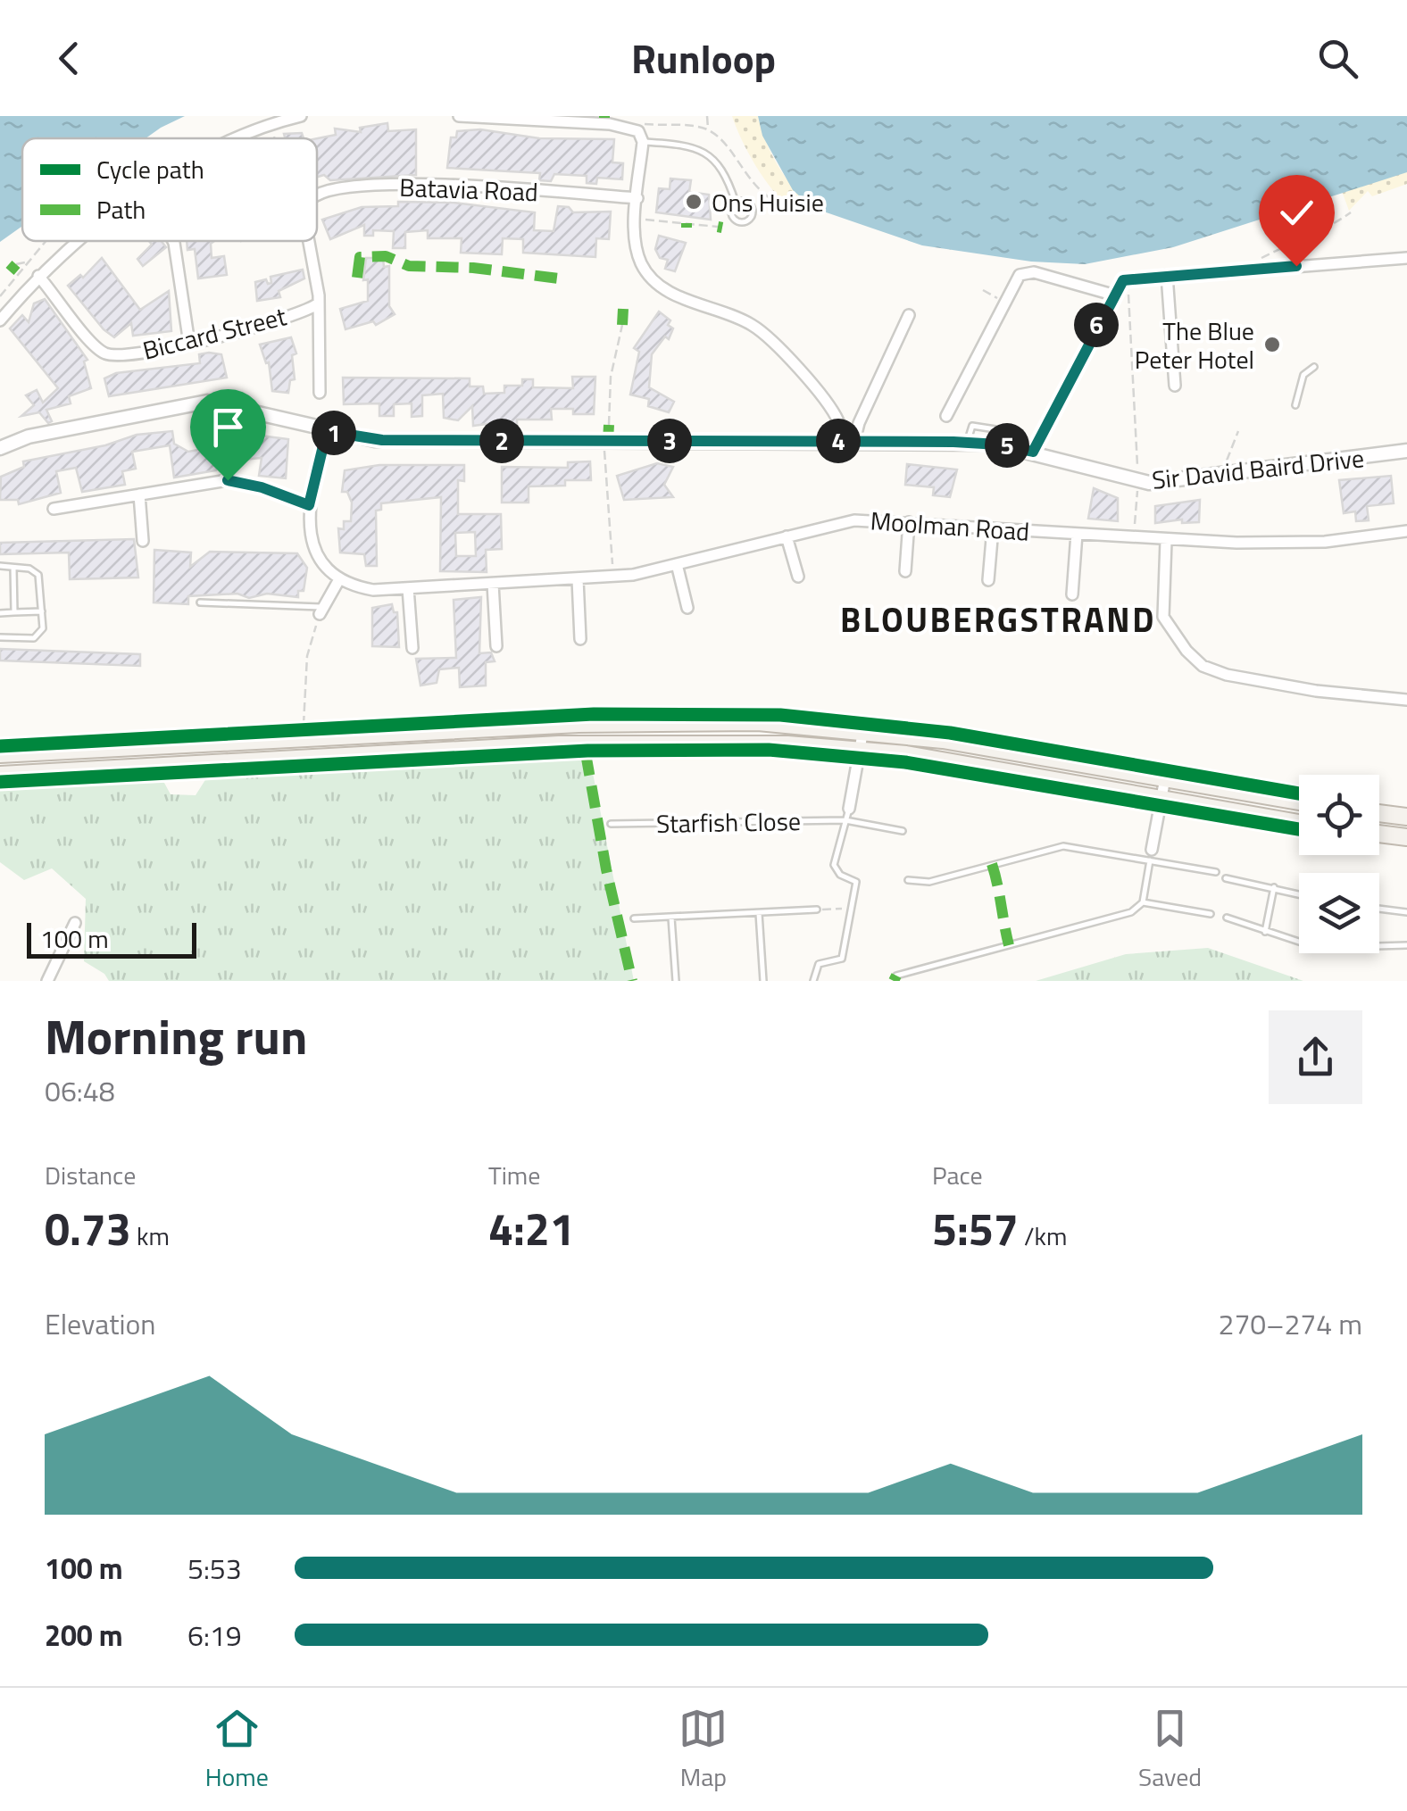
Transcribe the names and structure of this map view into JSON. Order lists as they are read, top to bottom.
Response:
{
  "streets": {
    "street": [
      "Batavia Road",
      "Biccard Street",
      "Sir David Baird Drive",
      "Moolman Road"
    ],
    "lane": ["Starfish Close"]
  },
  "districts": ["BLOUBERGSTRAND"],
  "places": ["Ons Huisie", "The Blue Peter Hotel"],
  "legend": ["Cycle path", "Path"],
  "scale_bar": "100 m",
  "page": {
    "header": "Runloop",
    "pins": [
      "6",
      "1",
      "2",
      "3",
      "4",
      "5"
    ],
    "scale": "100 m",
    "heading": ["Morning run", "06:48"],
    "stats": [
      ["Distance", "0.73 km"],
      ["Time", "4:21"],
      ["Pace", "5:57 /km"]
    ],
    "chart": ["Elevation", "270–274 m"],
    "list": [
      {
        "name": "100 m",
        "note": "5:53"
      },
      {
        "name": "200 m",
        "note": "6:19"
      }
    ],
    "tabs": ["Home", "Map", "Saved"]
  }
}
